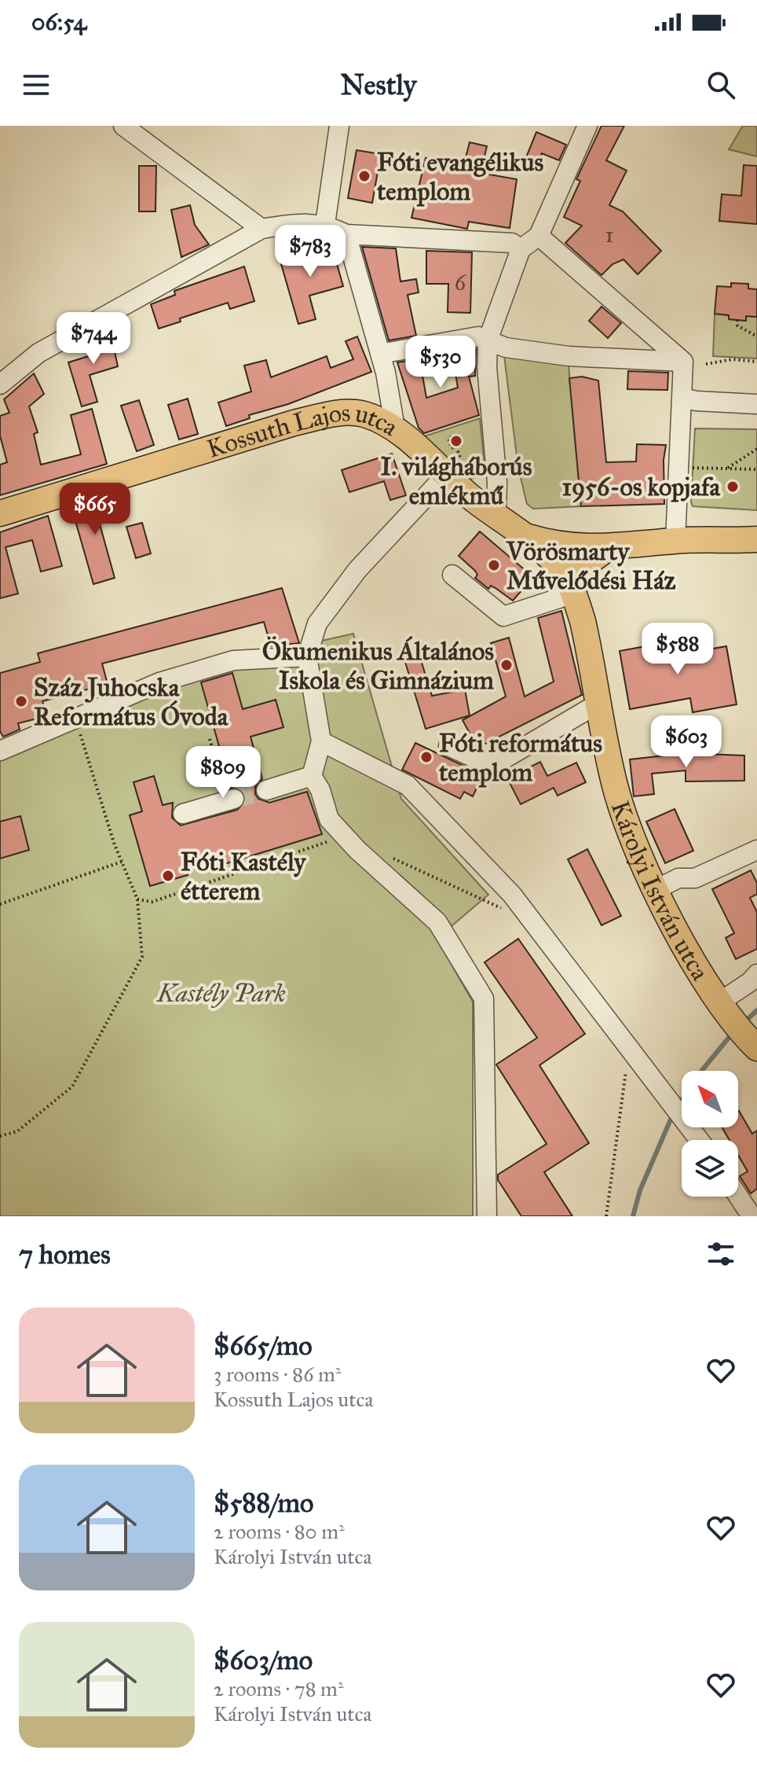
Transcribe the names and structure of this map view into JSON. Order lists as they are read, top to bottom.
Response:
{
  "streets": {
    "main road": ["Kossuth Lajos utca", "Károlyi István utca"]
  },
  "crossings": [
    ["Kossuth Lajos utca", "Károlyi István utca"]
  ],
  "parks": ["Kastély Park"],
  "places": [
    "Fóti evangélikus templom",
    "I. világháborús emlékmű",
    "1956-os kopjafa",
    "Vörösmarty Művelődési Ház",
    "Ökumenikus Általános Iskola és Gimnázium",
    "Száz Juhocska Református Óvoda",
    "Fóti református templom",
    "Fóti Kastély étterem"
  ],
  "house_numbers": ["1", "6"],
  "north": "top left",
  "page": {
    "status": "06:54",
    "header": "Nestly",
    "price": [
      "$783",
      "$744",
      "$530",
      "$665",
      "$588",
      "$603",
      "$809"
    ],
    "heading": "7 homes",
    "list": [
      {
        "name": "$665/mo",
        "note": "3 rooms · 86 m² · Kossuth Lajos utca"
      },
      {
        "name": "$588/mo",
        "note": "2 rooms · 80 m² · Károlyi István utca"
      },
      {
        "name": "$603/mo",
        "note": "2 rooms · 78 m² · Károlyi István utca"
      }
    ]
  }
}
